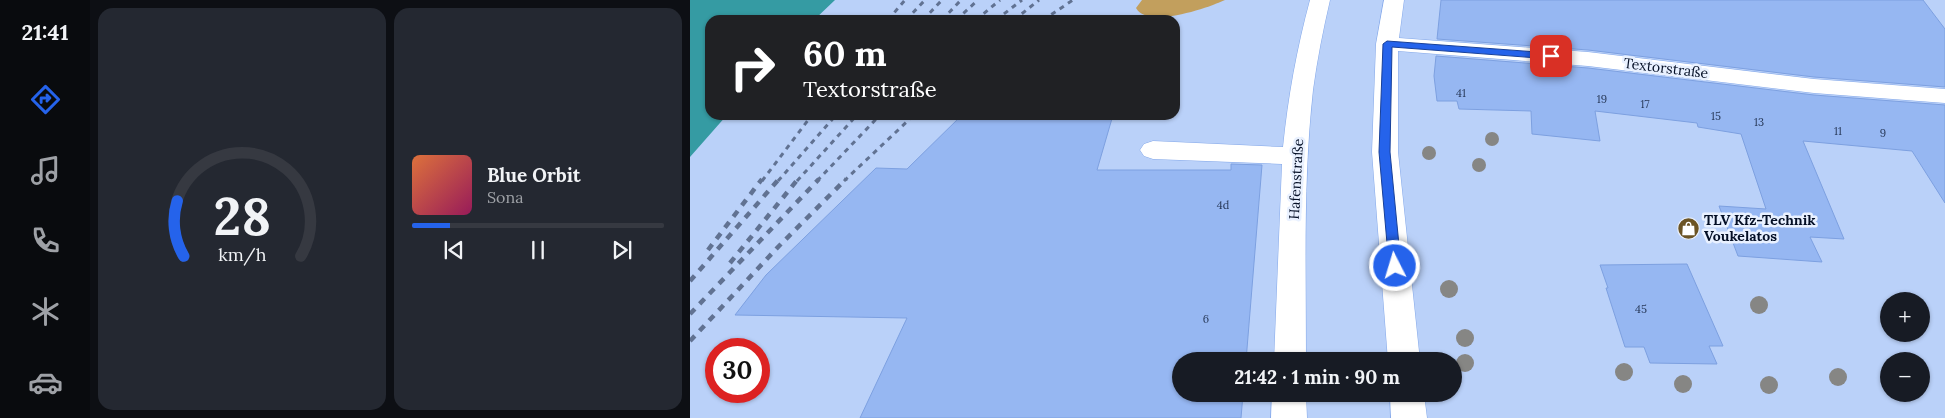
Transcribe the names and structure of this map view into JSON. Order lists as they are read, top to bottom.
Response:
{
  "streets": {
    "street": ["Textorstraße", "Hafenstraße"]
  },
  "places": {
    "shop": ["TLV Kfz-Technik Voukelatos"]
  },
  "house_numbers": [
    "41",
    "19",
    "17",
    "15",
    "13",
    "11",
    "9",
    "4d",
    "45",
    "6"
  ],
  "page": {
    "tabs": "21:41",
    "turn": ["60 m", "Textorstraße"],
    "song": ["Blue Orbit", "Sona"],
    "map_buttons": ["+", "−"],
    "limit": "30",
    "trip": "21:42 · 1 min · 90 m",
    "gauge": ["28", "km/h"]
  }
}
